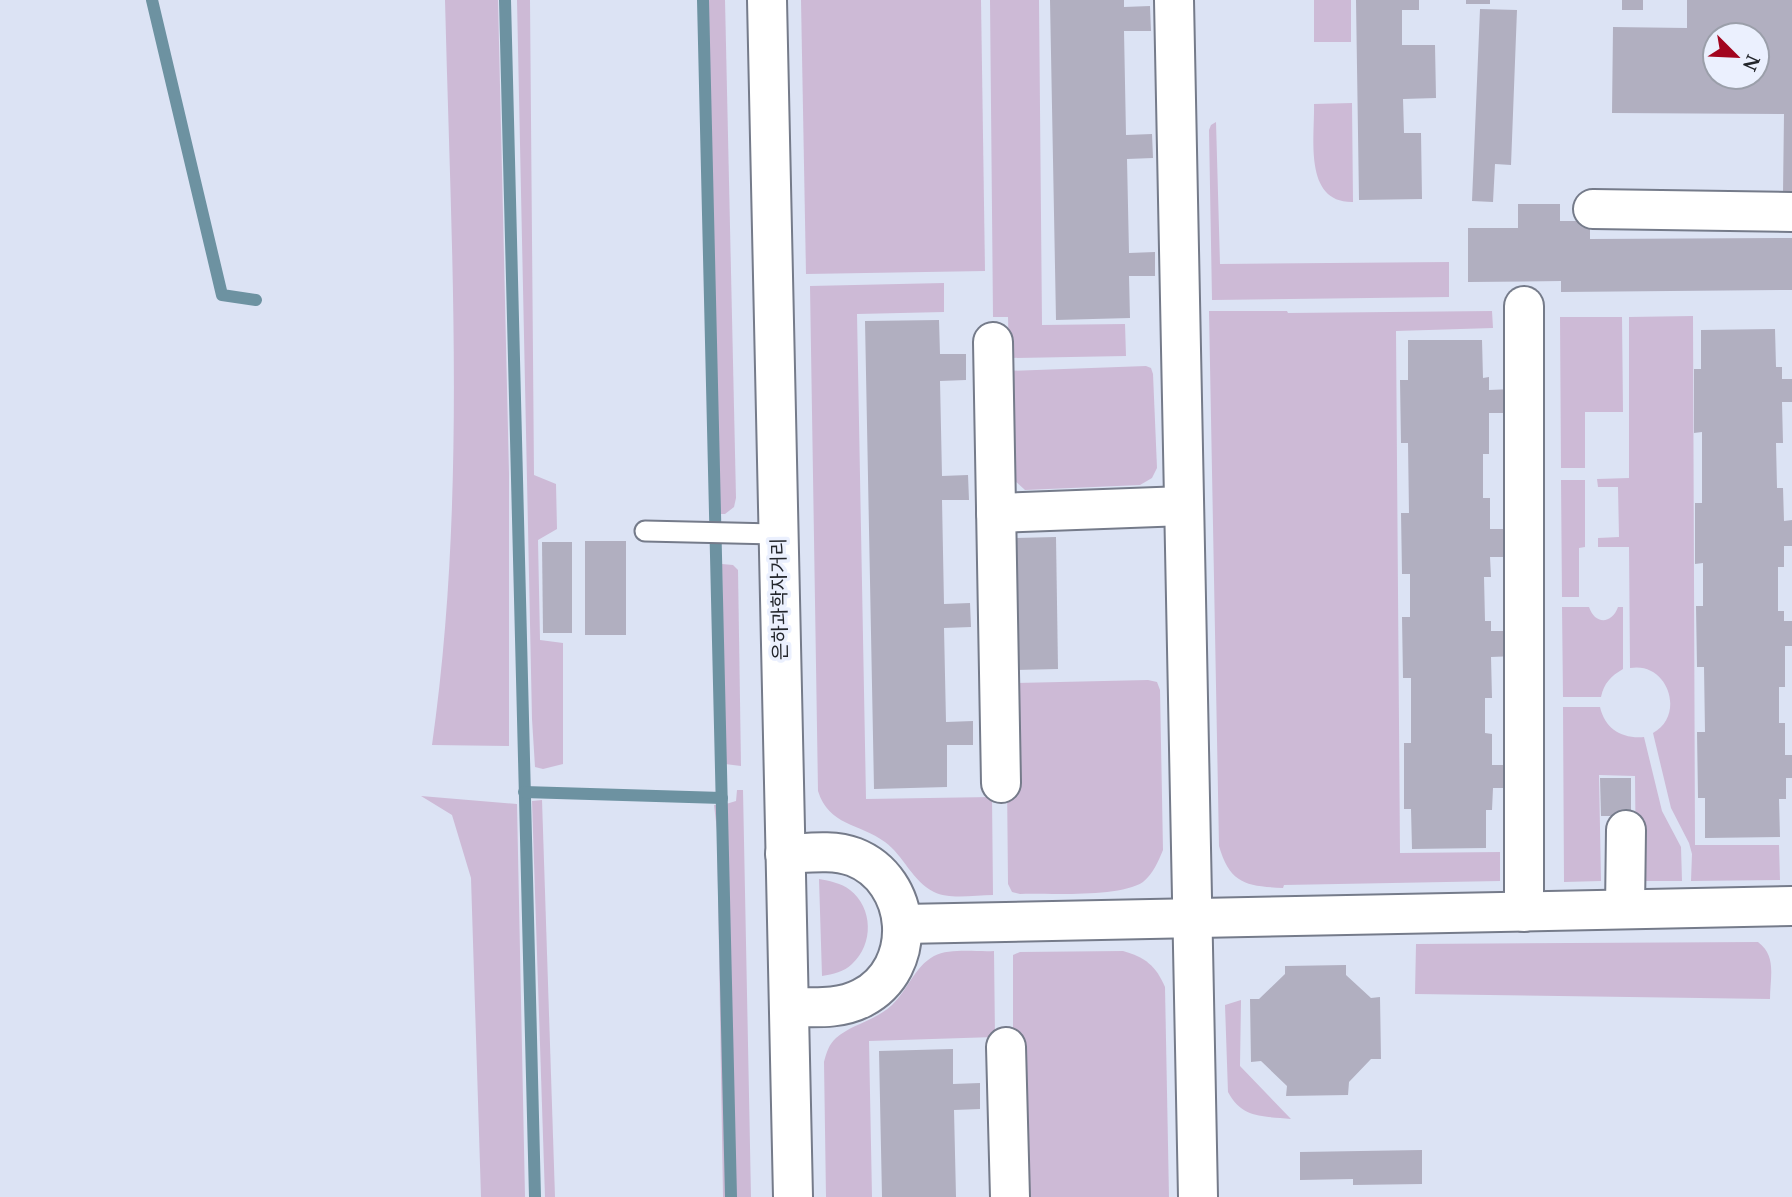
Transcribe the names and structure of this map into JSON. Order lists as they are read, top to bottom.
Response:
{
  "streets": {
    "street": ["은하과학자거리"]
  },
  "north": "bottom right"
}
